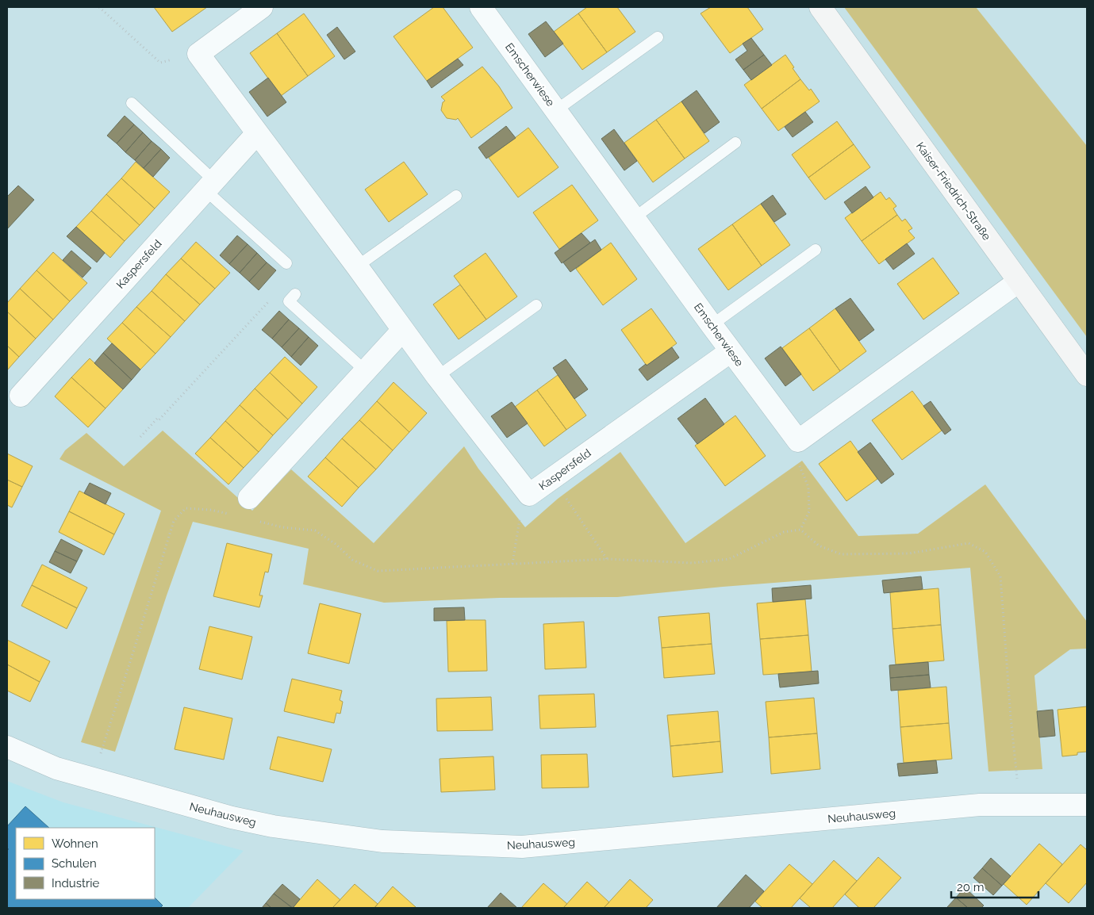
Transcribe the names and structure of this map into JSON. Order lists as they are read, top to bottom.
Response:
{
  "streets": {
    "main road": ["Kaiser-Friedrich-Straße"],
    "street": ["Emscherwiese", "Kaspersfeld", "Neuhausweg"]
  },
  "crossings": [
    ["Emscherwiese", "Kaspersfeld"]
  ],
  "legend": ["Wohnen", "Schulen", "Industrie"],
  "scale_bar": "20 m"
}
